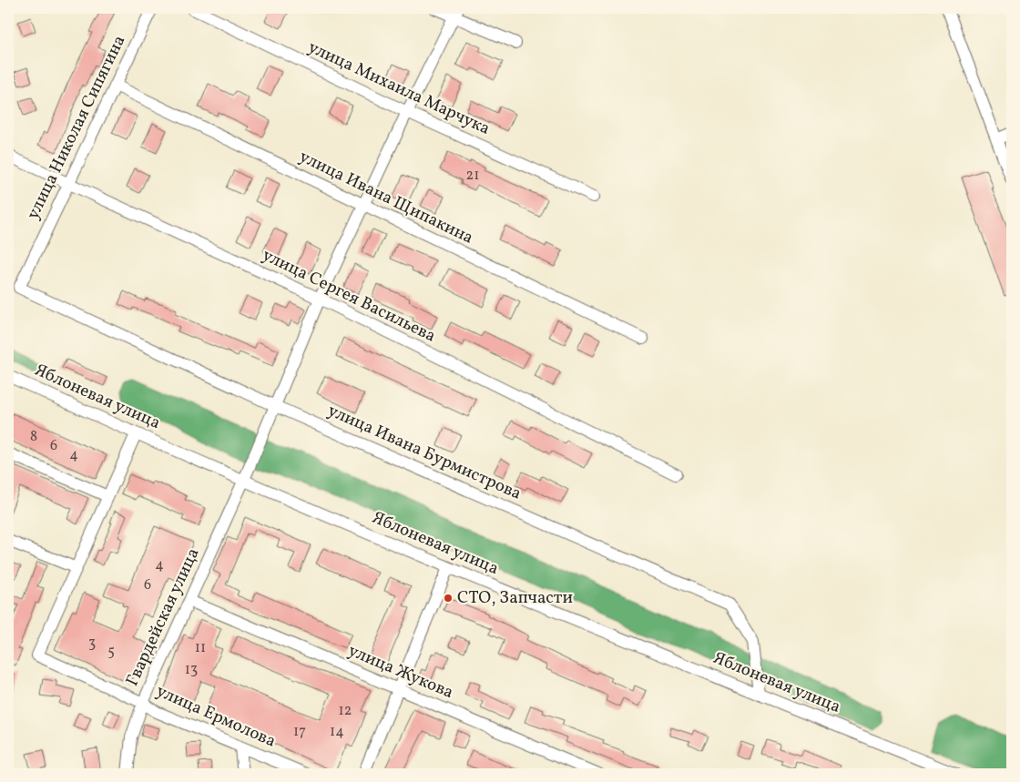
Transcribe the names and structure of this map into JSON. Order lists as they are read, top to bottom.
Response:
{
  "streets": {
    "street": [
      "улица Михаила Марчука",
      "улица Николая Сипягина",
      "улица Ивана Щипакина",
      "улица Сергея Васильева",
      "Яблоневая улица",
      "улица Ивана Бурмистрова",
      "Гвардейская улица",
      "улица Жукова",
      "улица Ермолова"
    ]
  },
  "crossings": [
    ["улица Михаила Марчука", "Гвардейская улица"],
    ["улица Николая Сипягина", "улица Ивана Щипакина"],
    ["улица Николая Сипягина", "улица Сергея Васильева"],
    ["улица Николая Сипягина", "улица Ивана Бурмистрова"],
    ["улица Ивана Щипакина", "Гвардейская улица"],
    ["улица Сергея Васильева", "Гвардейская улица"],
    ["Яблоневая улица", "улица Ивана Бурмистрова"],
    ["Яблоневая улица", "Гвардейская улица"],
    ["улица Ивана Бурмистрова", "Гвардейская улица"],
    ["Гвардейская улица", "улица Жукова"],
    ["Гвардейская улица", "улица Ермолова"]
  ],
  "places": ["СТО, Запчасти"],
  "house_numbers": [
    "21",
    "8",
    "6",
    "4",
    "4",
    "6",
    "3",
    "11",
    "5",
    "13",
    "12",
    "17",
    "14"
  ]
}
